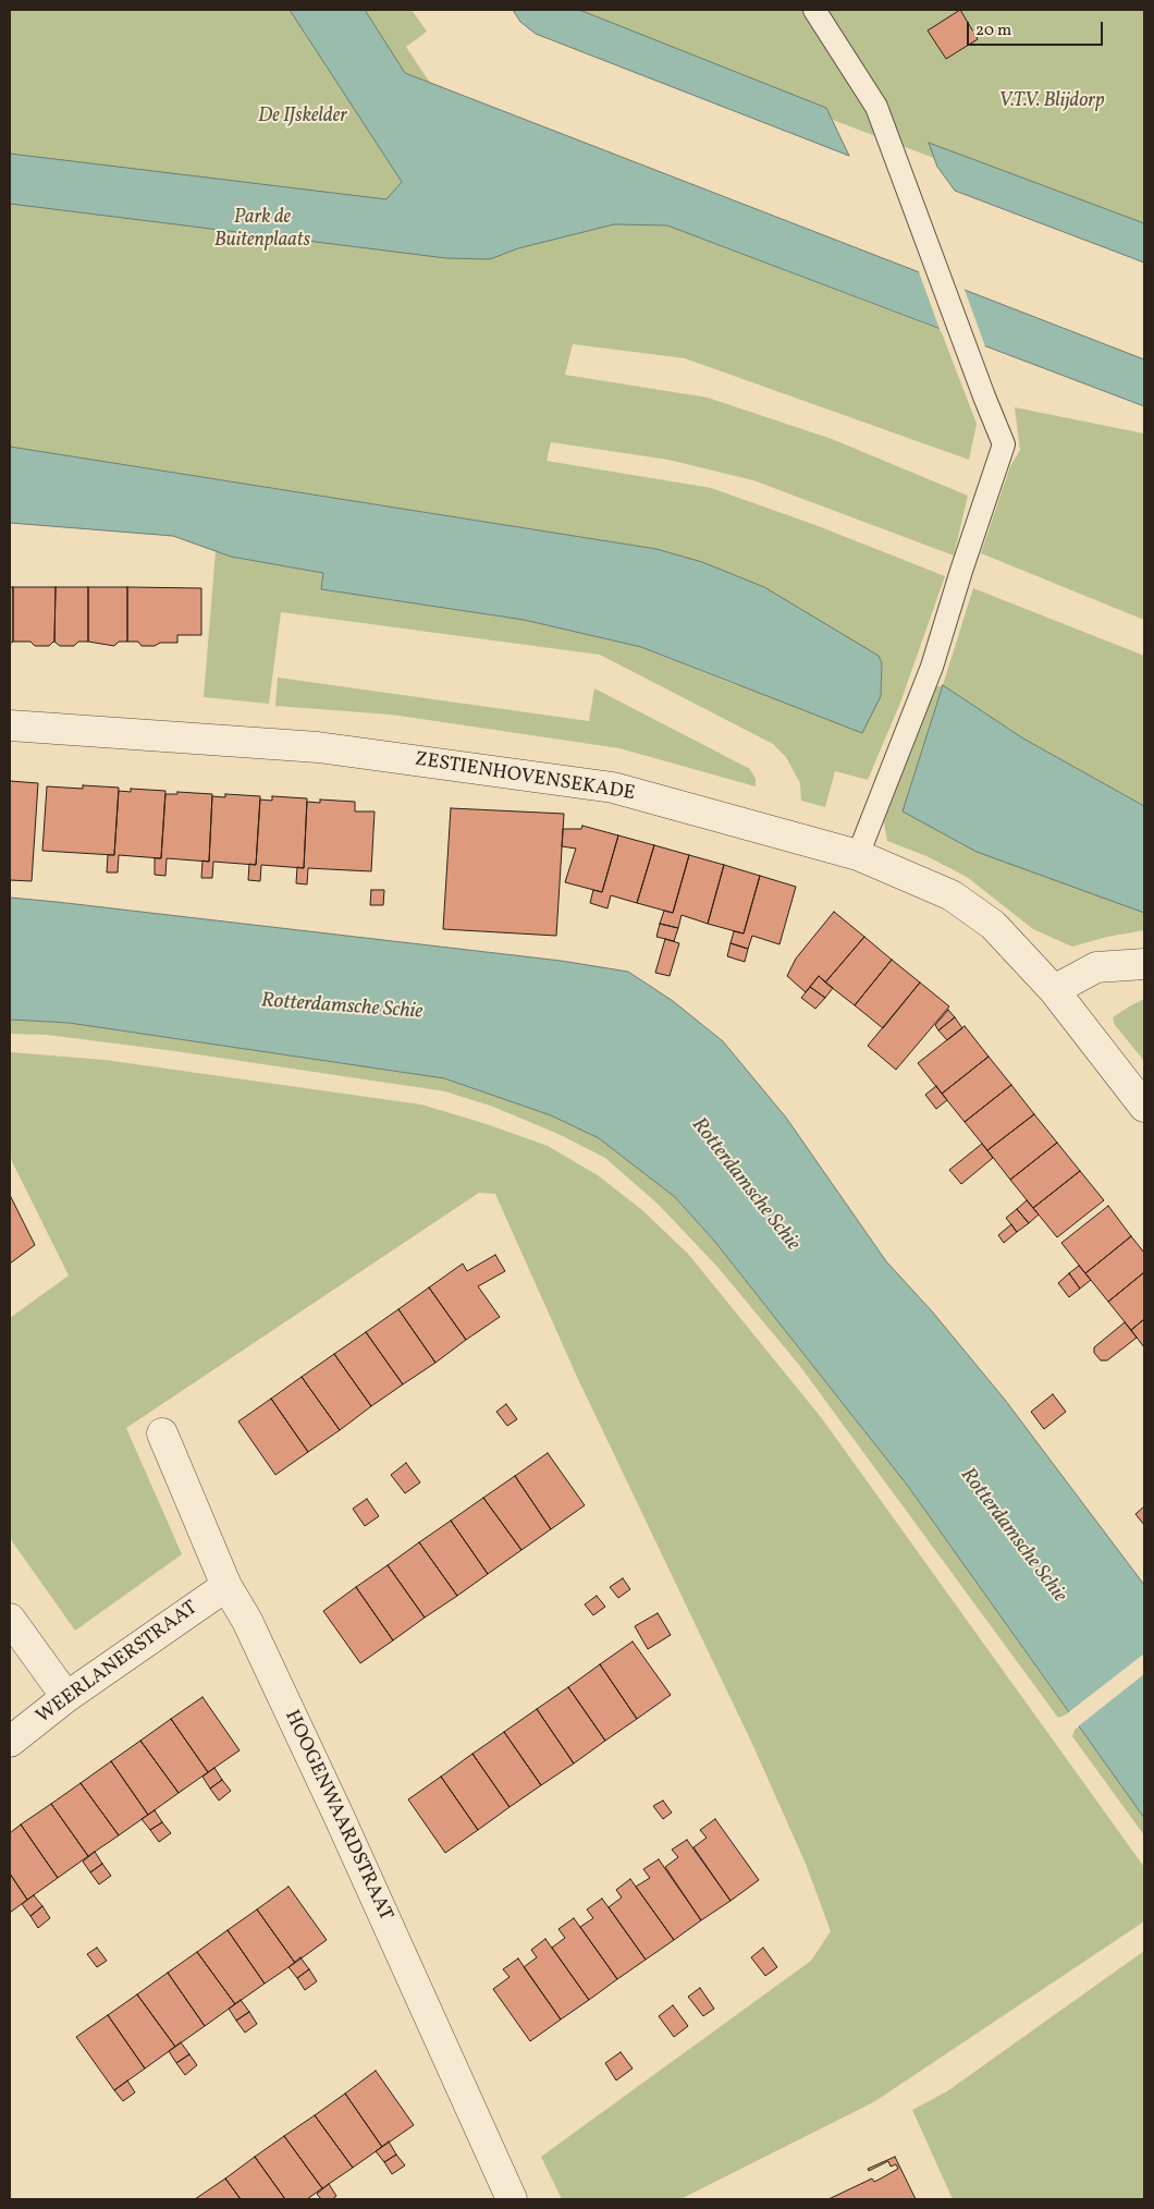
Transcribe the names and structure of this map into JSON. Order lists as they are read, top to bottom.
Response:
{
  "streets": {
    "street": ["ZESTIENHOVENSEKADE", "WEERLANERSTRAAT", "HOOGENWAARDSTRAAT"]
  },
  "crossings": [
    ["WEERLANERSTRAAT", "HOOGENWAARDSTRAAT"]
  ],
  "water": ["Rotterdamsche Schie"],
  "parks": ["V.T.V. Blijdorp", "De IJskelder", "Park de Buitenplaats"],
  "scale_bar": "20 m"
}
